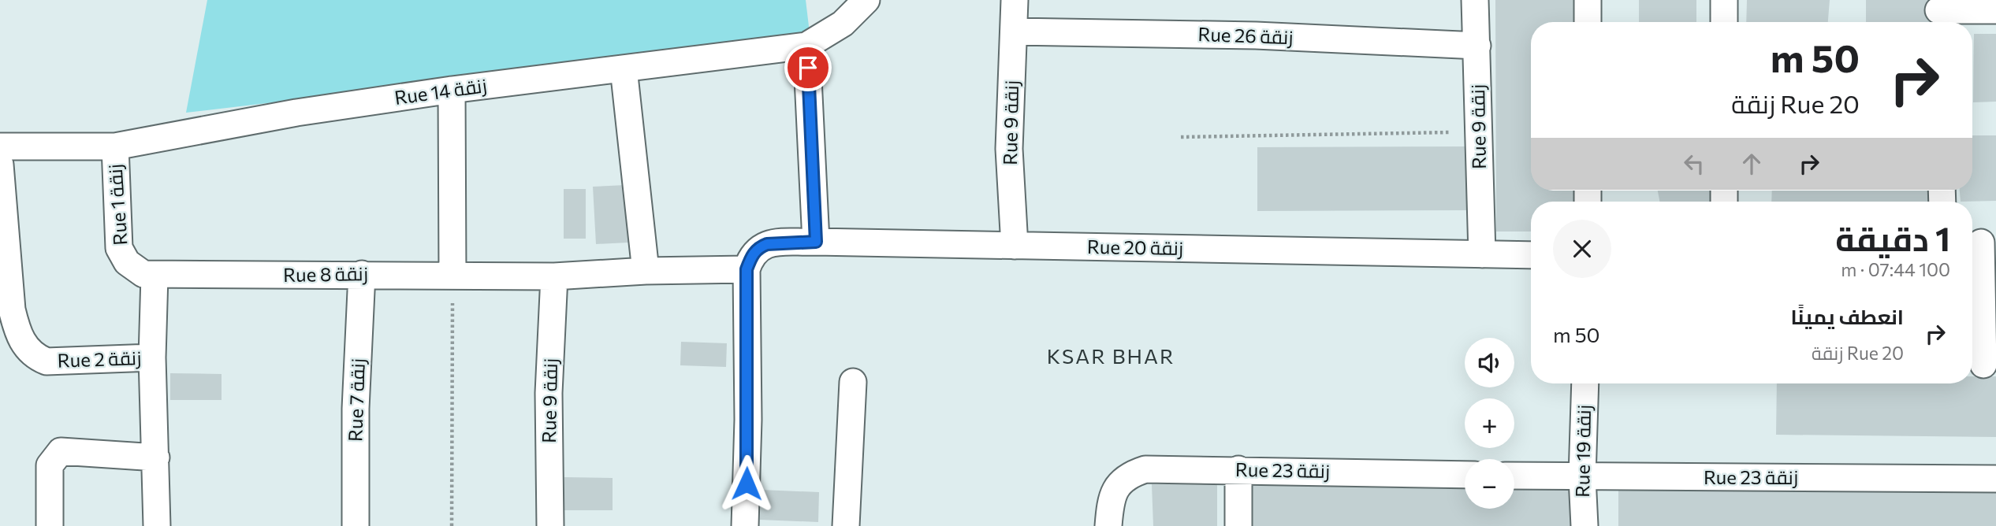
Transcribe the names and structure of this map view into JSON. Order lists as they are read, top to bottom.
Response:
{
  "streets": {
    "street": [
      "Rue 26 زنقة",
      "Rue 14 زنقة",
      "Rue 9 زنقة",
      "Rue 1 زنقة",
      "Rue 20 زنقة",
      "Rue 8 زنقة",
      "Rue 2 زنقة",
      "Rue 7 زنقة",
      "Rue 19 زنقة",
      "Rue 23 زنقة"
    ]
  },
  "crossings": [
    ["Rue 26 زنقة", "Rue 9 زنقة"],
    ["Rue 14 زنقة", "Rue 1 زنقة"],
    ["Rue 9 زنقة", "Rue 20 زنقة"],
    ["Rue 9 زنقة", "Rue 8 زنقة"],
    ["Rue 1 زنقة", "Rue 8 زنقة"],
    ["Rue 20 زنقة", "Rue 8 زنقة"],
    ["Rue 8 زنقة", "Rue 7 زنقة"],
    ["Rue 19 زنقة", "Rue 23 زنقة"]
  ],
  "districts": ["KSAR BHAR"],
  "page": {
    "turn": ["50 m", "Rue 20 زنقة"],
    "heading": ["1 دقيقة", "100 m · 07:44"],
    "list": [
      {
        "name": "انعطف يمينًا",
        "note": "Rue 20 زنقة",
        "value": "50 m"
      }
    ],
    "map_buttons": ["+", "−"]
  }
}
